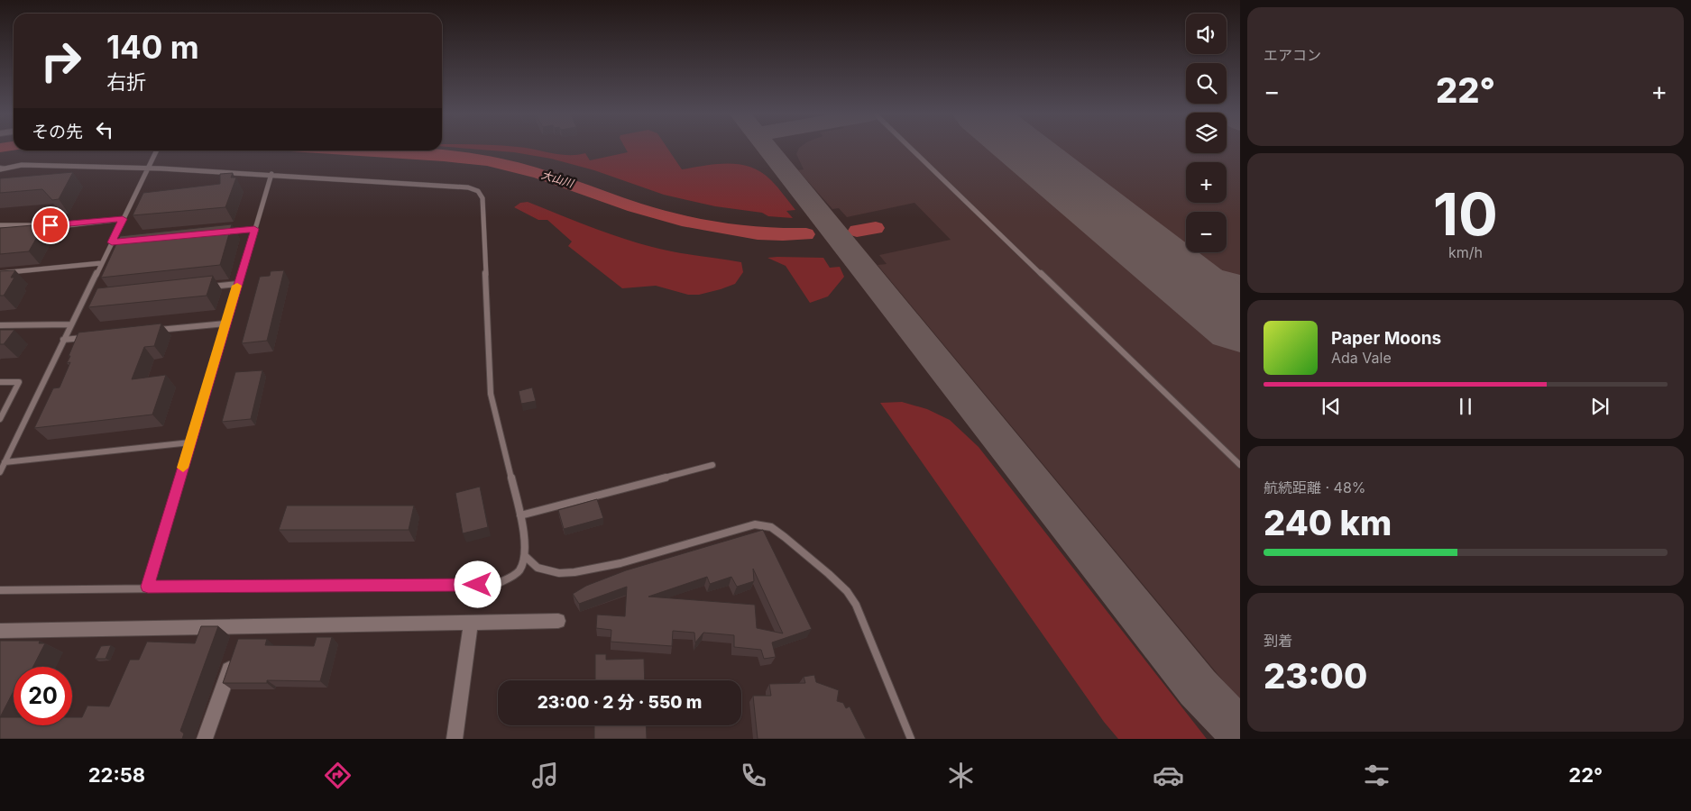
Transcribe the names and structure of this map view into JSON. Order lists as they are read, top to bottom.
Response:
{
  "water": ["大山川"],
  "page": {
    "tile": [
      "エアコン",
      ["10", "km/h"],
      ["航続距離 · 48%", "240 km"],
      ["到着", "23:00"]
    ],
    "map_buttons": ["+", "−"],
    "turn": ["140 m", "右折"],
    "heat": ["−", "22°", "+"],
    "then": "その先",
    "song": ["Paper Moons", "Ada Vale"],
    "limit": "20",
    "trip": "23:00 · 2 分 · 550 m",
    "tabs": ["22:58", "22°"]
  }
}
